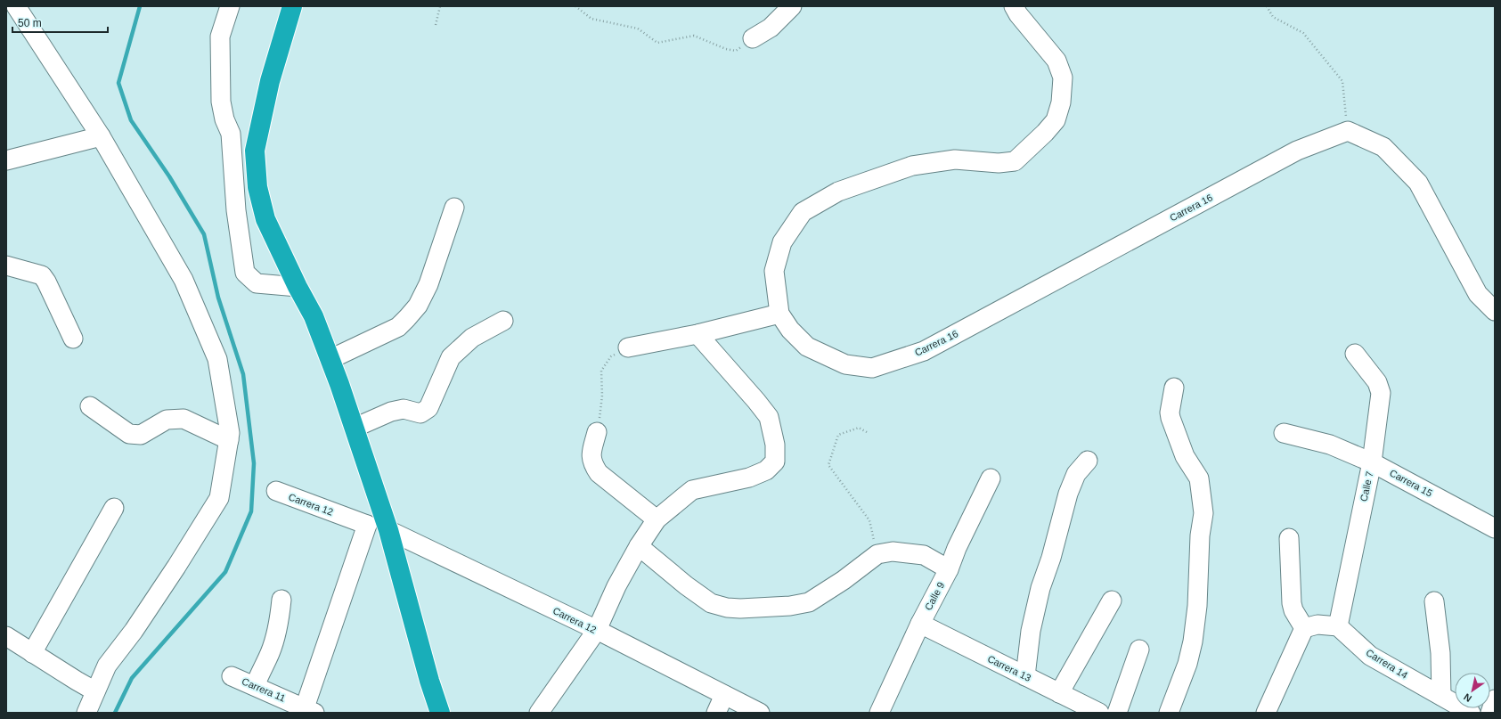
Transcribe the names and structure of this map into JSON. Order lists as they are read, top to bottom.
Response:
{
  "streets": {
    "street": [
      "Carrera 16",
      "Carrera 15",
      "Calle 7",
      "Carrera 12",
      "Calle 9",
      "Carrera 14",
      "Carrera 13",
      "Carrera 11"
    ]
  },
  "crossings": [
    ["Carrera 15", "Calle 7"],
    ["Calle 7", "Carrera 14"],
    ["Calle 9", "Carrera 13"]
  ],
  "scale_bar": "50 m",
  "north": "bottom left"
}
